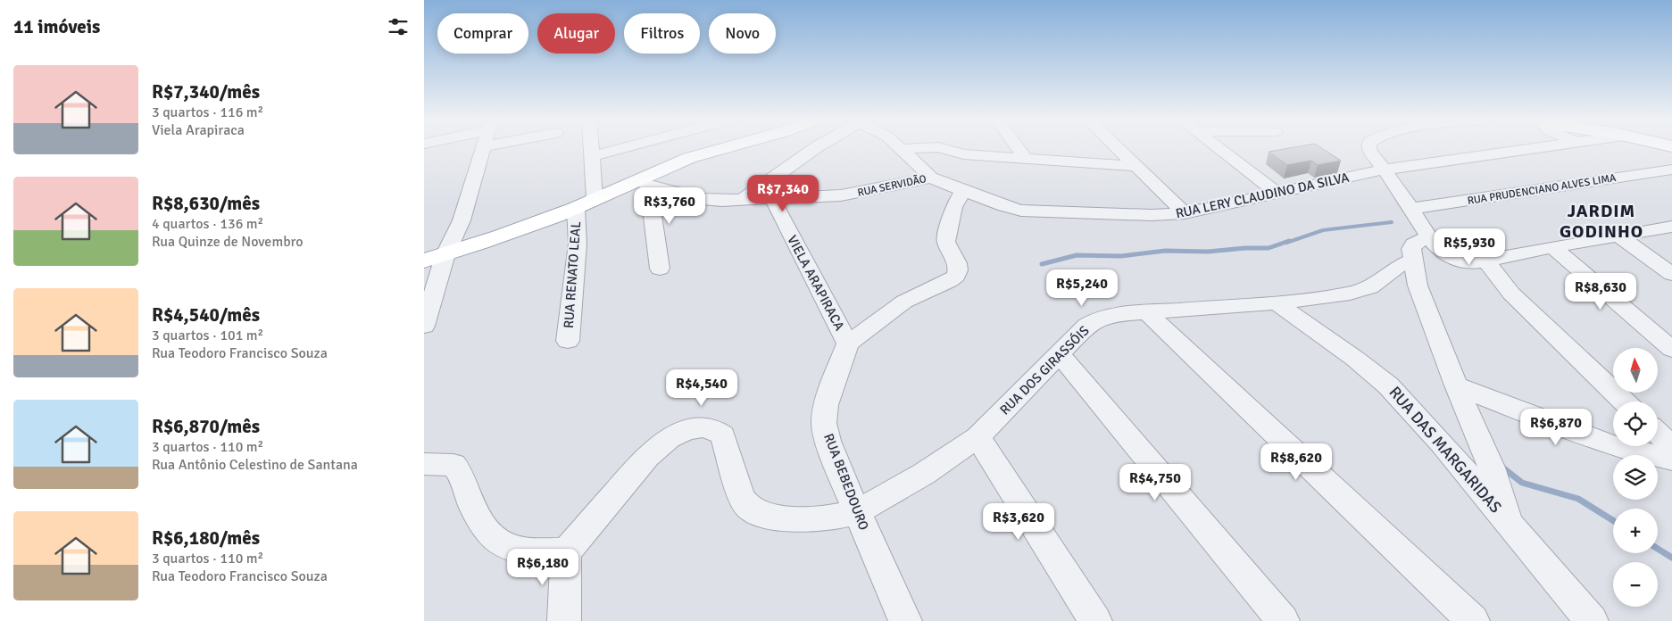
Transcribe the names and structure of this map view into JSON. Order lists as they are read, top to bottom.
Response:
{
  "streets": {
    "street": [
      "RUA SERVIDÃO",
      "RUA PRUDENCIANO ALVES LIMA",
      "RUA LERY CLAUDINO DA SILVA",
      "RUA RENATO LEAL",
      "VIELA ARAPIRACA",
      "RUA DOS GIRASSÓIS",
      "RUA DAS MARGARIDAS",
      "RUA BEBEDOURO"
    ]
  },
  "crossings": [
    ["RUA SERVIDÃO", "RUA LERY CLAUDINO DA SILVA"],
    ["RUA SERVIDÃO", "VIELA ARAPIRACA"],
    ["VIELA ARAPIRACA", "RUA BEBEDOURO"],
    ["RUA DOS GIRASSÓIS", "RUA DAS MARGARIDAS"],
    ["RUA DOS GIRASSÓIS", "RUA BEBEDOURO"]
  ],
  "districts": ["JARDIM GODINHO"],
  "north": "top",
  "page": {
    "heading": "11 imóveis",
    "chip": [
      "Comprar",
      "Alugar",
      "Filtros",
      "Novo"
    ],
    "list": [
      {
        "name": "R$7,340/mês",
        "note": "3 quartos · 116 m² · Viela Arapiraca"
      },
      {
        "name": "R$8,630/mês",
        "note": "4 quartos · 136 m² · Rua Quinze de Novembro"
      },
      {
        "name": "R$4,540/mês",
        "note": "3 quartos · 101 m² · Rua Teodoro Francisco Souza"
      },
      {
        "name": "R$6,870/mês",
        "note": "3 quartos · 110 m² · Rua Antônio Celestino de Santana"
      },
      {
        "name": "R$6,180/mês",
        "note": "3 quartos · 110 m² · Rua Teodoro Francisco Souza"
      }
    ],
    "price": [
      "R$7,340",
      "R$3,760",
      "R$5,930",
      "R$5,240",
      "R$8,630",
      "R$4,540",
      "R$6,870",
      "R$8,620",
      "R$4,750",
      "R$3,620",
      "R$6,180"
    ],
    "map_buttons": ["+", "−"]
  }
}
